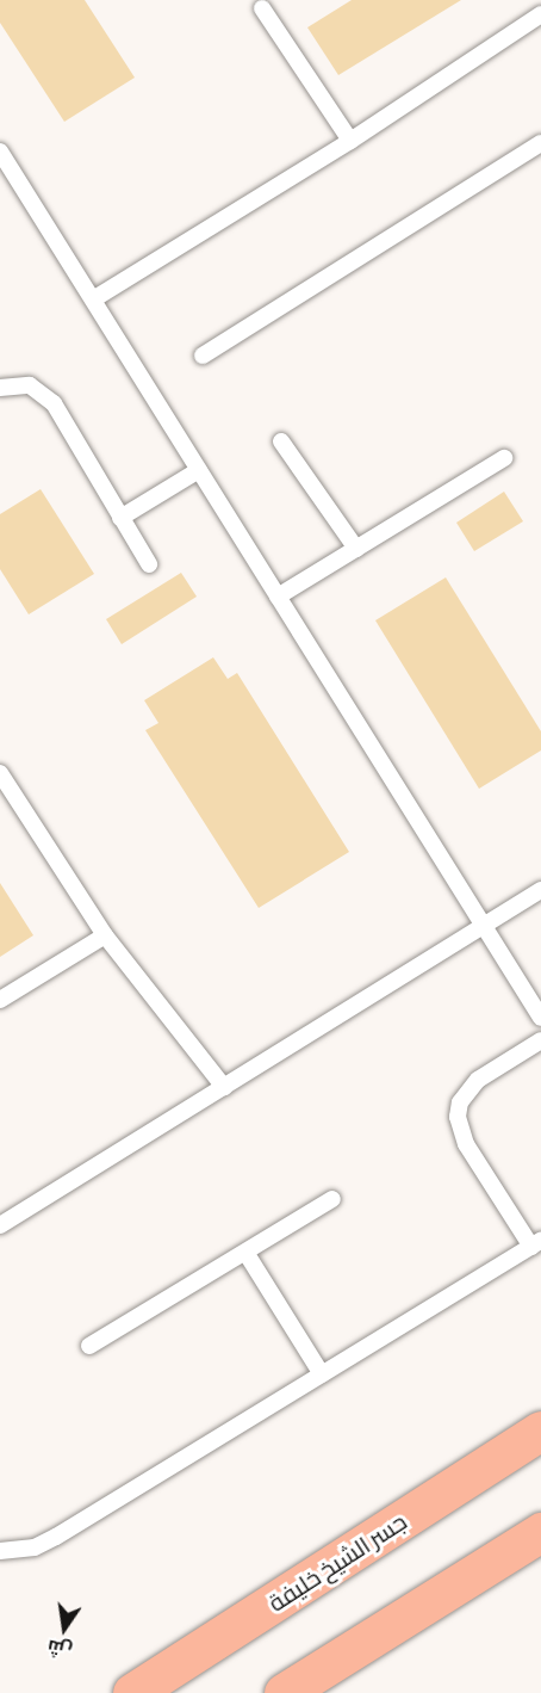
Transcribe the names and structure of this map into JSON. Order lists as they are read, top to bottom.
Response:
{
  "streets": {
    "highway": ["جسر الشيخ خليفة"]
  },
  "north": "bottom"
}
